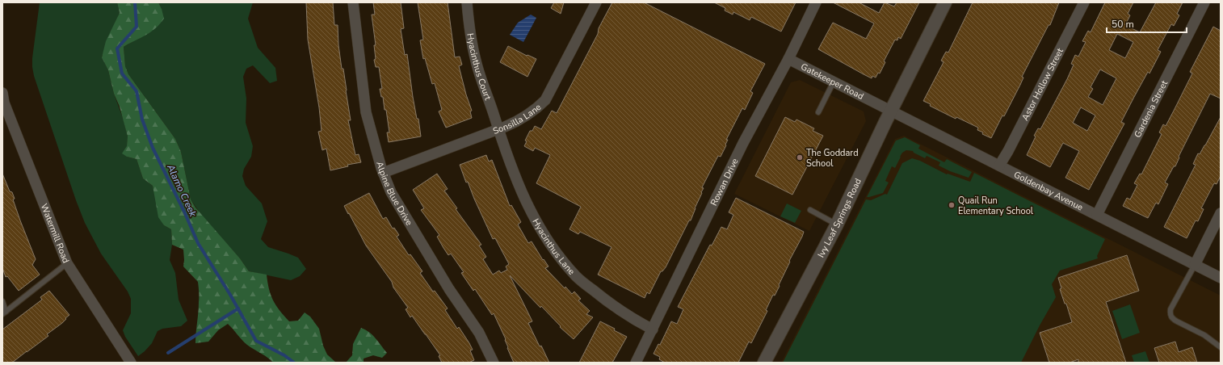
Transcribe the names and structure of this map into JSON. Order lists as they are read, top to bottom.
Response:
{
  "streets": {
    "street": [
      "Hyacinthus Court",
      "Gatekeeper Road",
      "Astor Hollow Street",
      "Gardenia Street",
      "Sonsilla Lane",
      "Rowan Drive",
      "Goldenbay Avenue",
      "Alpine Blue Drive",
      "Ivy Leaf Springs Road",
      "Watermill Road",
      "Hyacinthus Lane"
    ]
  },
  "crossings": [
    ["Hyacinthus Court", "Sonsilla Lane"],
    ["Hyacinthus Court", "Hyacinthus Lane"],
    ["Gatekeeper Road", "Rowan Drive"],
    ["Gatekeeper Road", "Goldenbay Avenue"],
    ["Astor Hollow Street", "Goldenbay Avenue"],
    ["Gardenia Street", "Goldenbay Avenue"],
    ["Sonsilla Lane", "Alpine Blue Drive"],
    ["Sonsilla Lane", "Hyacinthus Lane"],
    ["Rowan Drive", "Hyacinthus Lane"],
    ["Goldenbay Avenue", "Ivy Leaf Springs Road"]
  ],
  "water": ["Alamo Creek"],
  "places": ["The Goddard School", "Quail Run Elementary School"],
  "scale_bar": "50 m"
}
